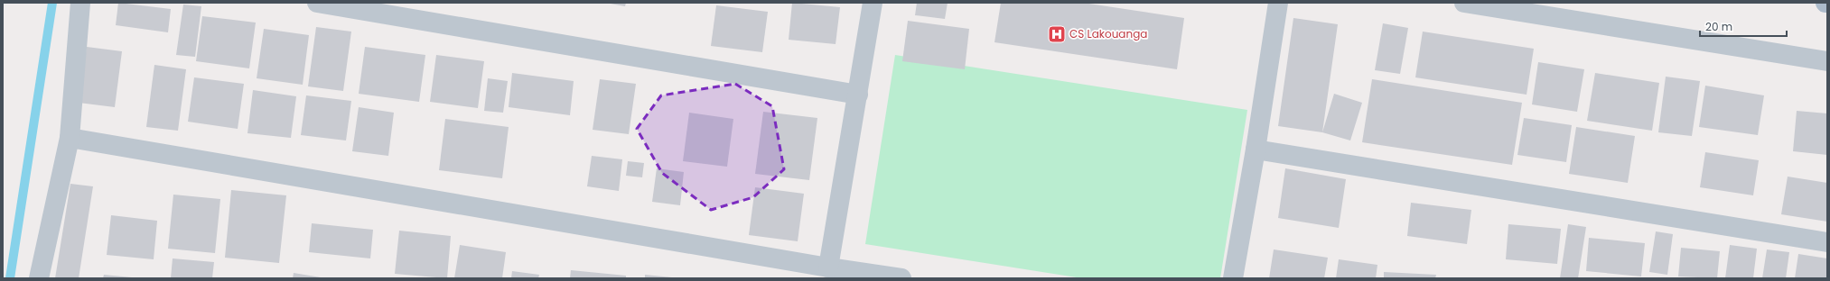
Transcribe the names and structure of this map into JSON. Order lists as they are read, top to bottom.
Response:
{
  "places": {
    "hospital": ["CS Lakouanga"]
  },
  "scale_bar": "20 m"
}
